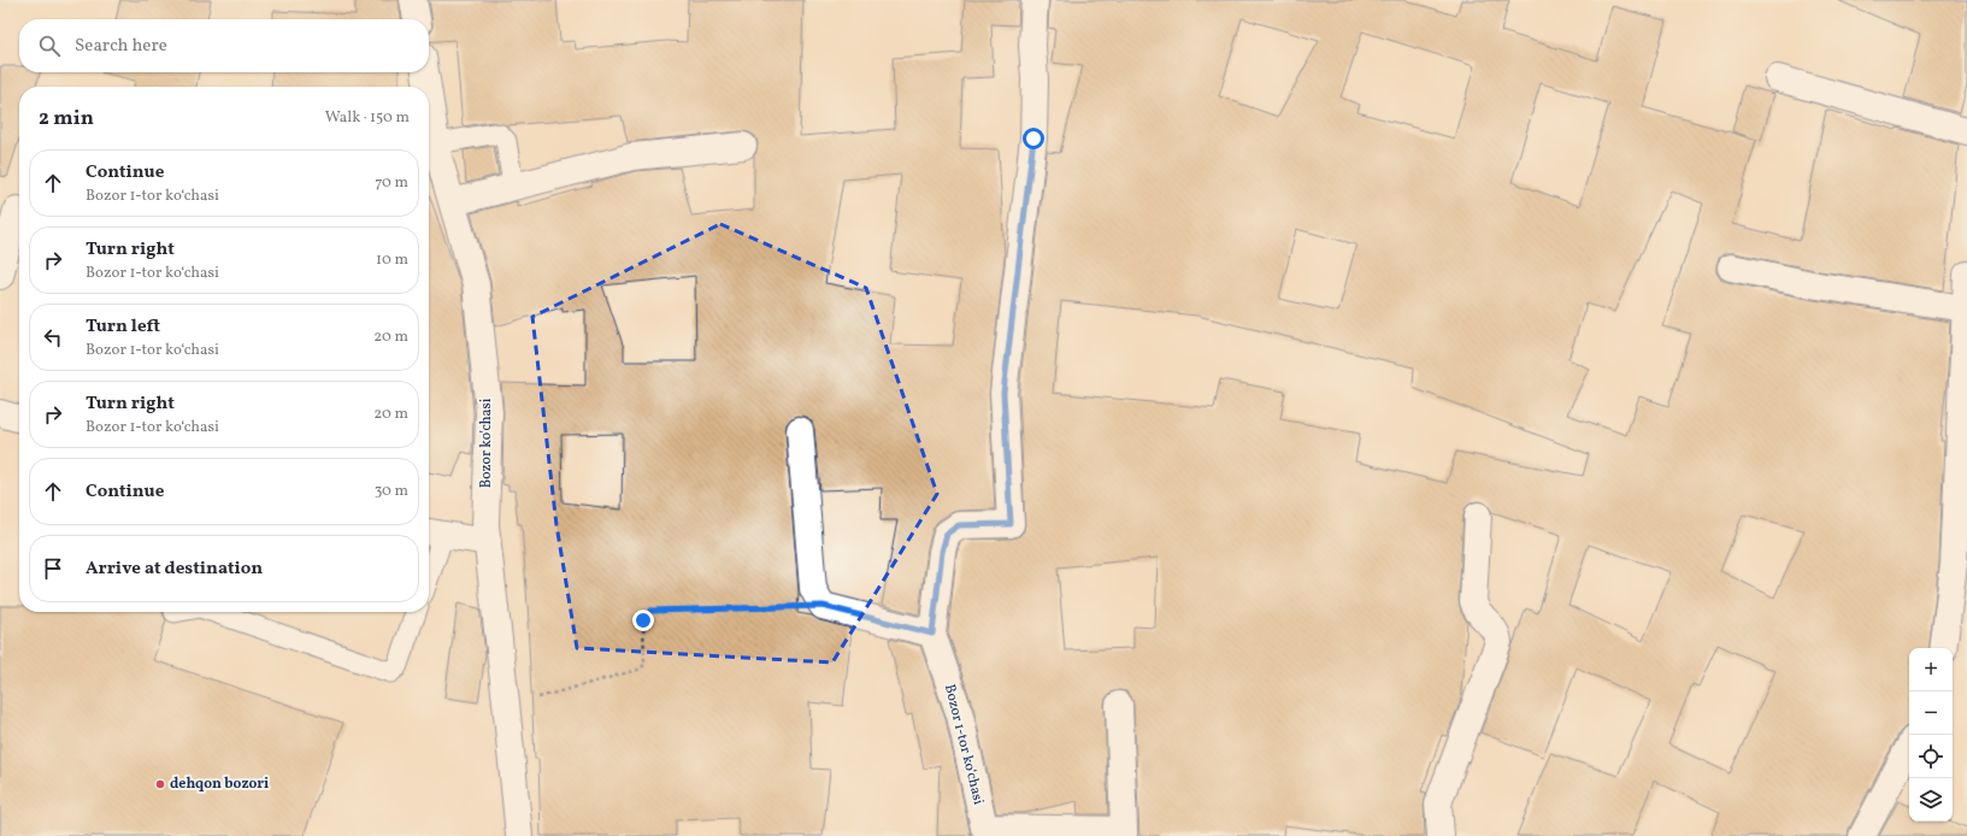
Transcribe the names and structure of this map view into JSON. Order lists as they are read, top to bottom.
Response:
{
  "streets": {
    "street": ["Bozor ko'chasi", "Bozor 1-tor koʻchasi"]
  },
  "places": ["dehqon bozori"],
  "page": {
    "search": "Search here",
    "heading": ["2 min", "Walk · 150 m"],
    "list": [
      ["Continue", "Bozor 1-tor koʻchasi", "70 m"],
      ["Turn right", "Bozor 1-tor koʻchasi", "10 m"],
      ["Turn left", "Bozor 1-tor koʻchasi", "20 m"],
      ["Turn right", "Bozor 1-tor koʻchasi", "20 m"],
      ["Continue", "30 m"],
      "Arrive at destination"
    ],
    "map_buttons": ["+", "−"]
  }
}
